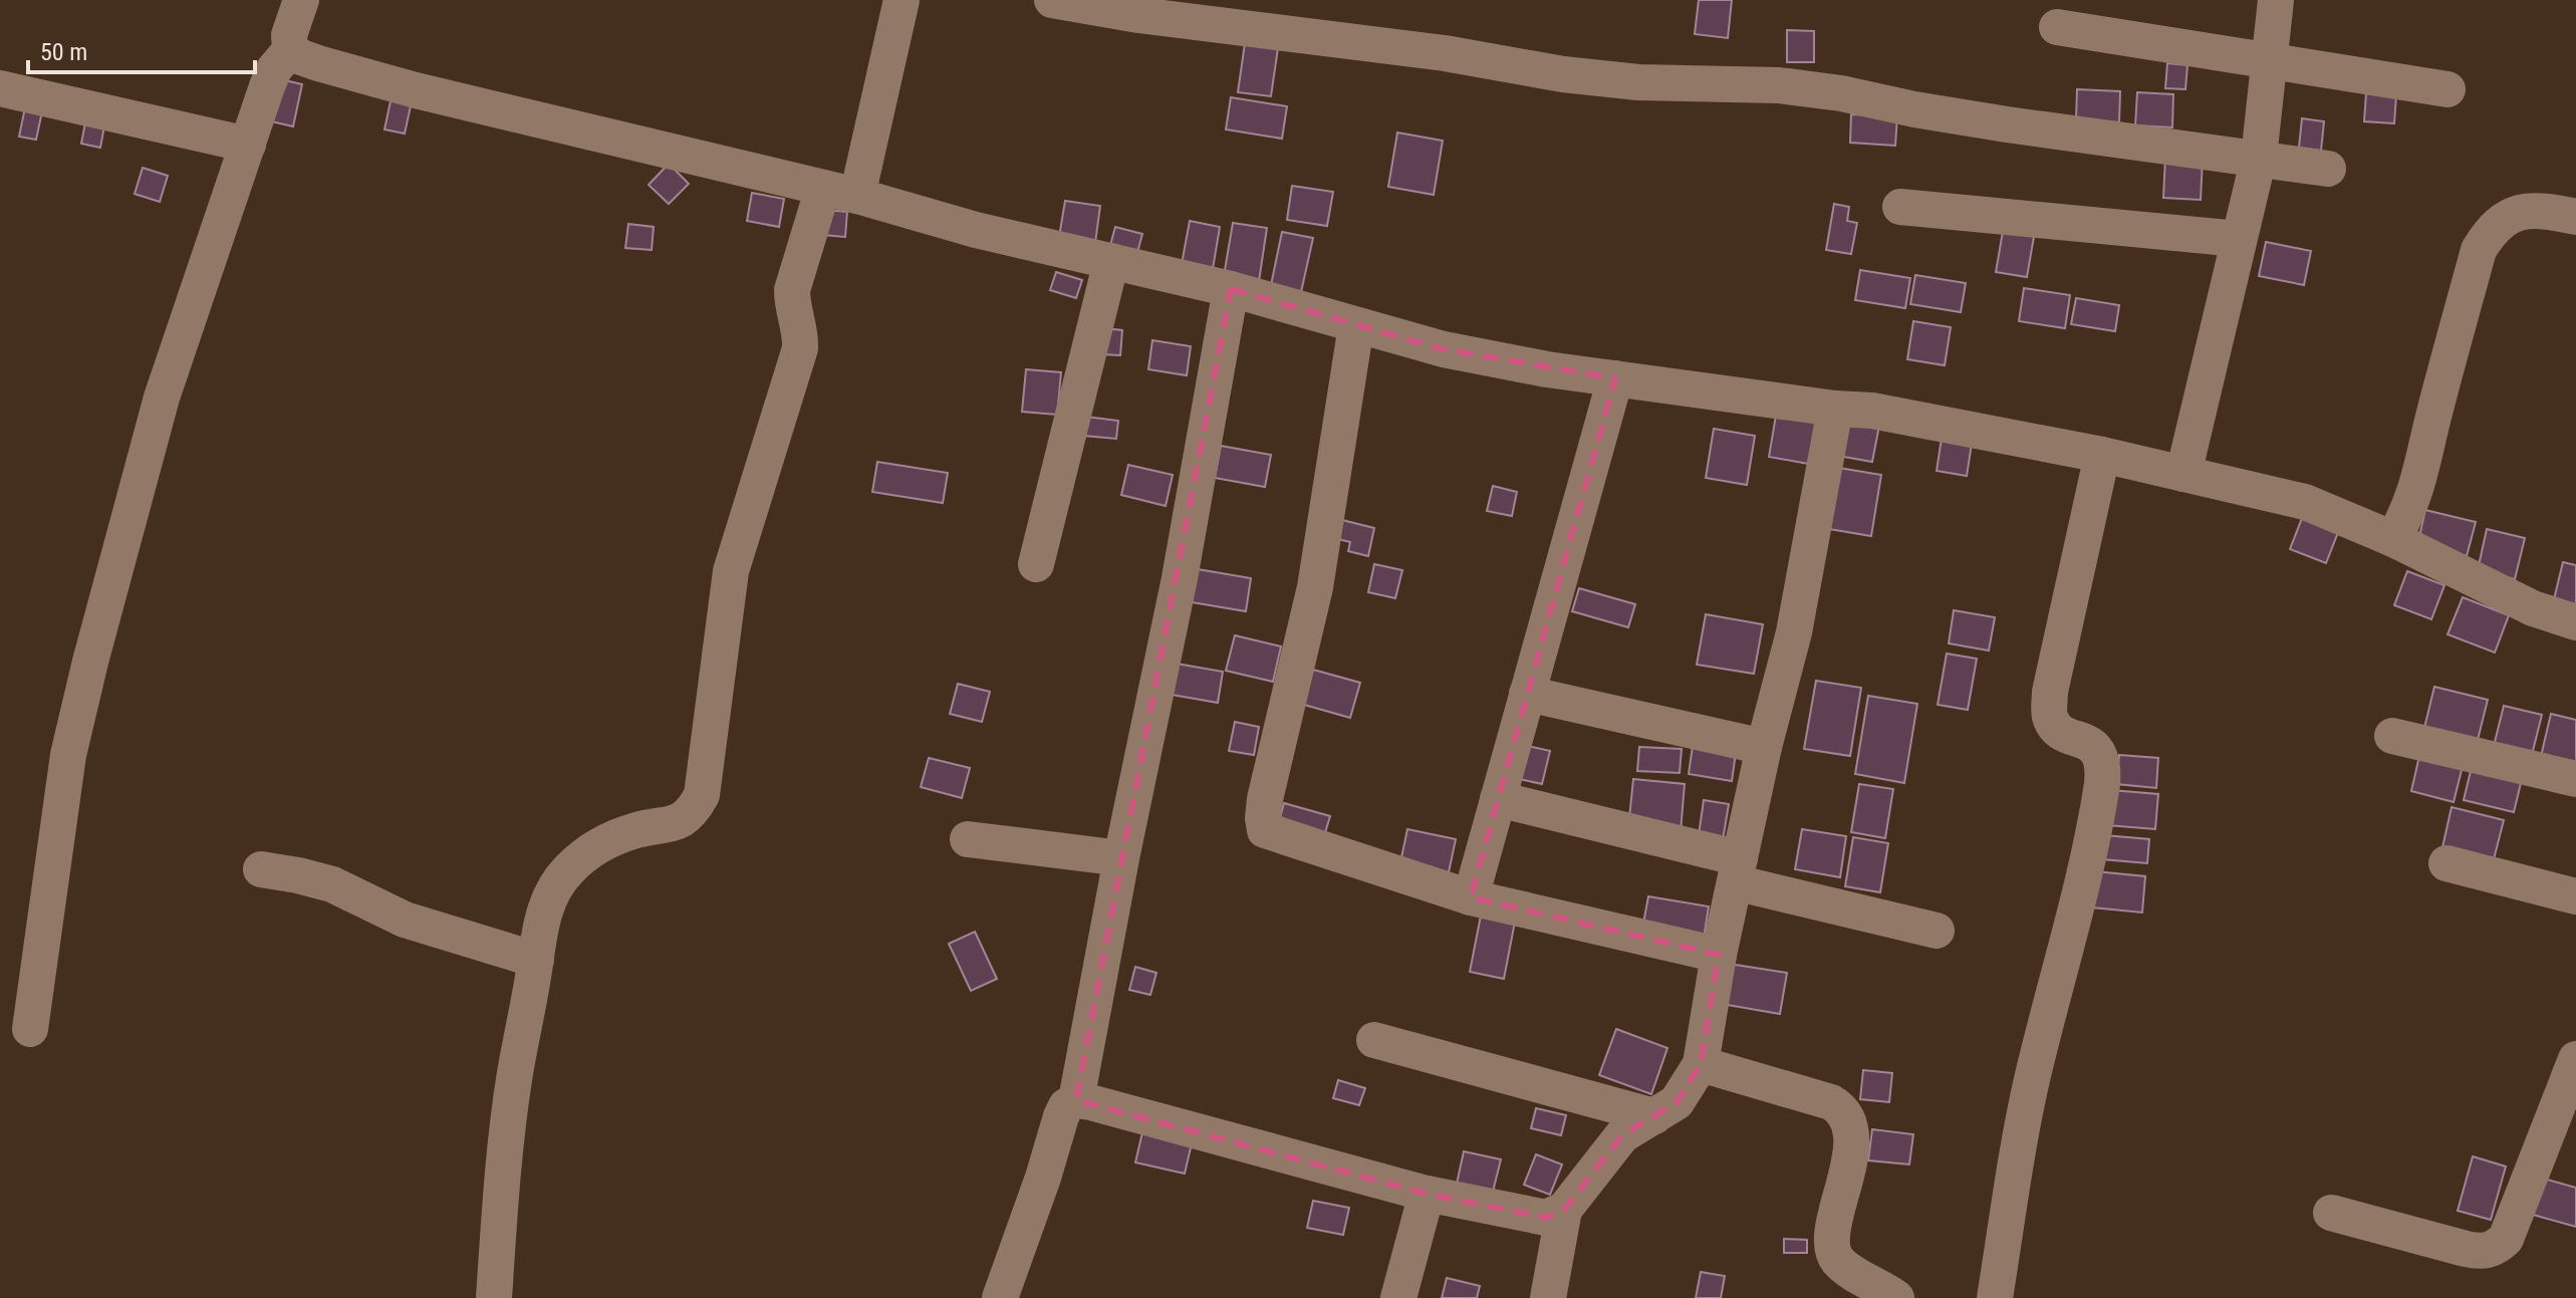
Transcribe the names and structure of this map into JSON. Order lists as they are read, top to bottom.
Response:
{
  "scale_bar": "50 m"
}
